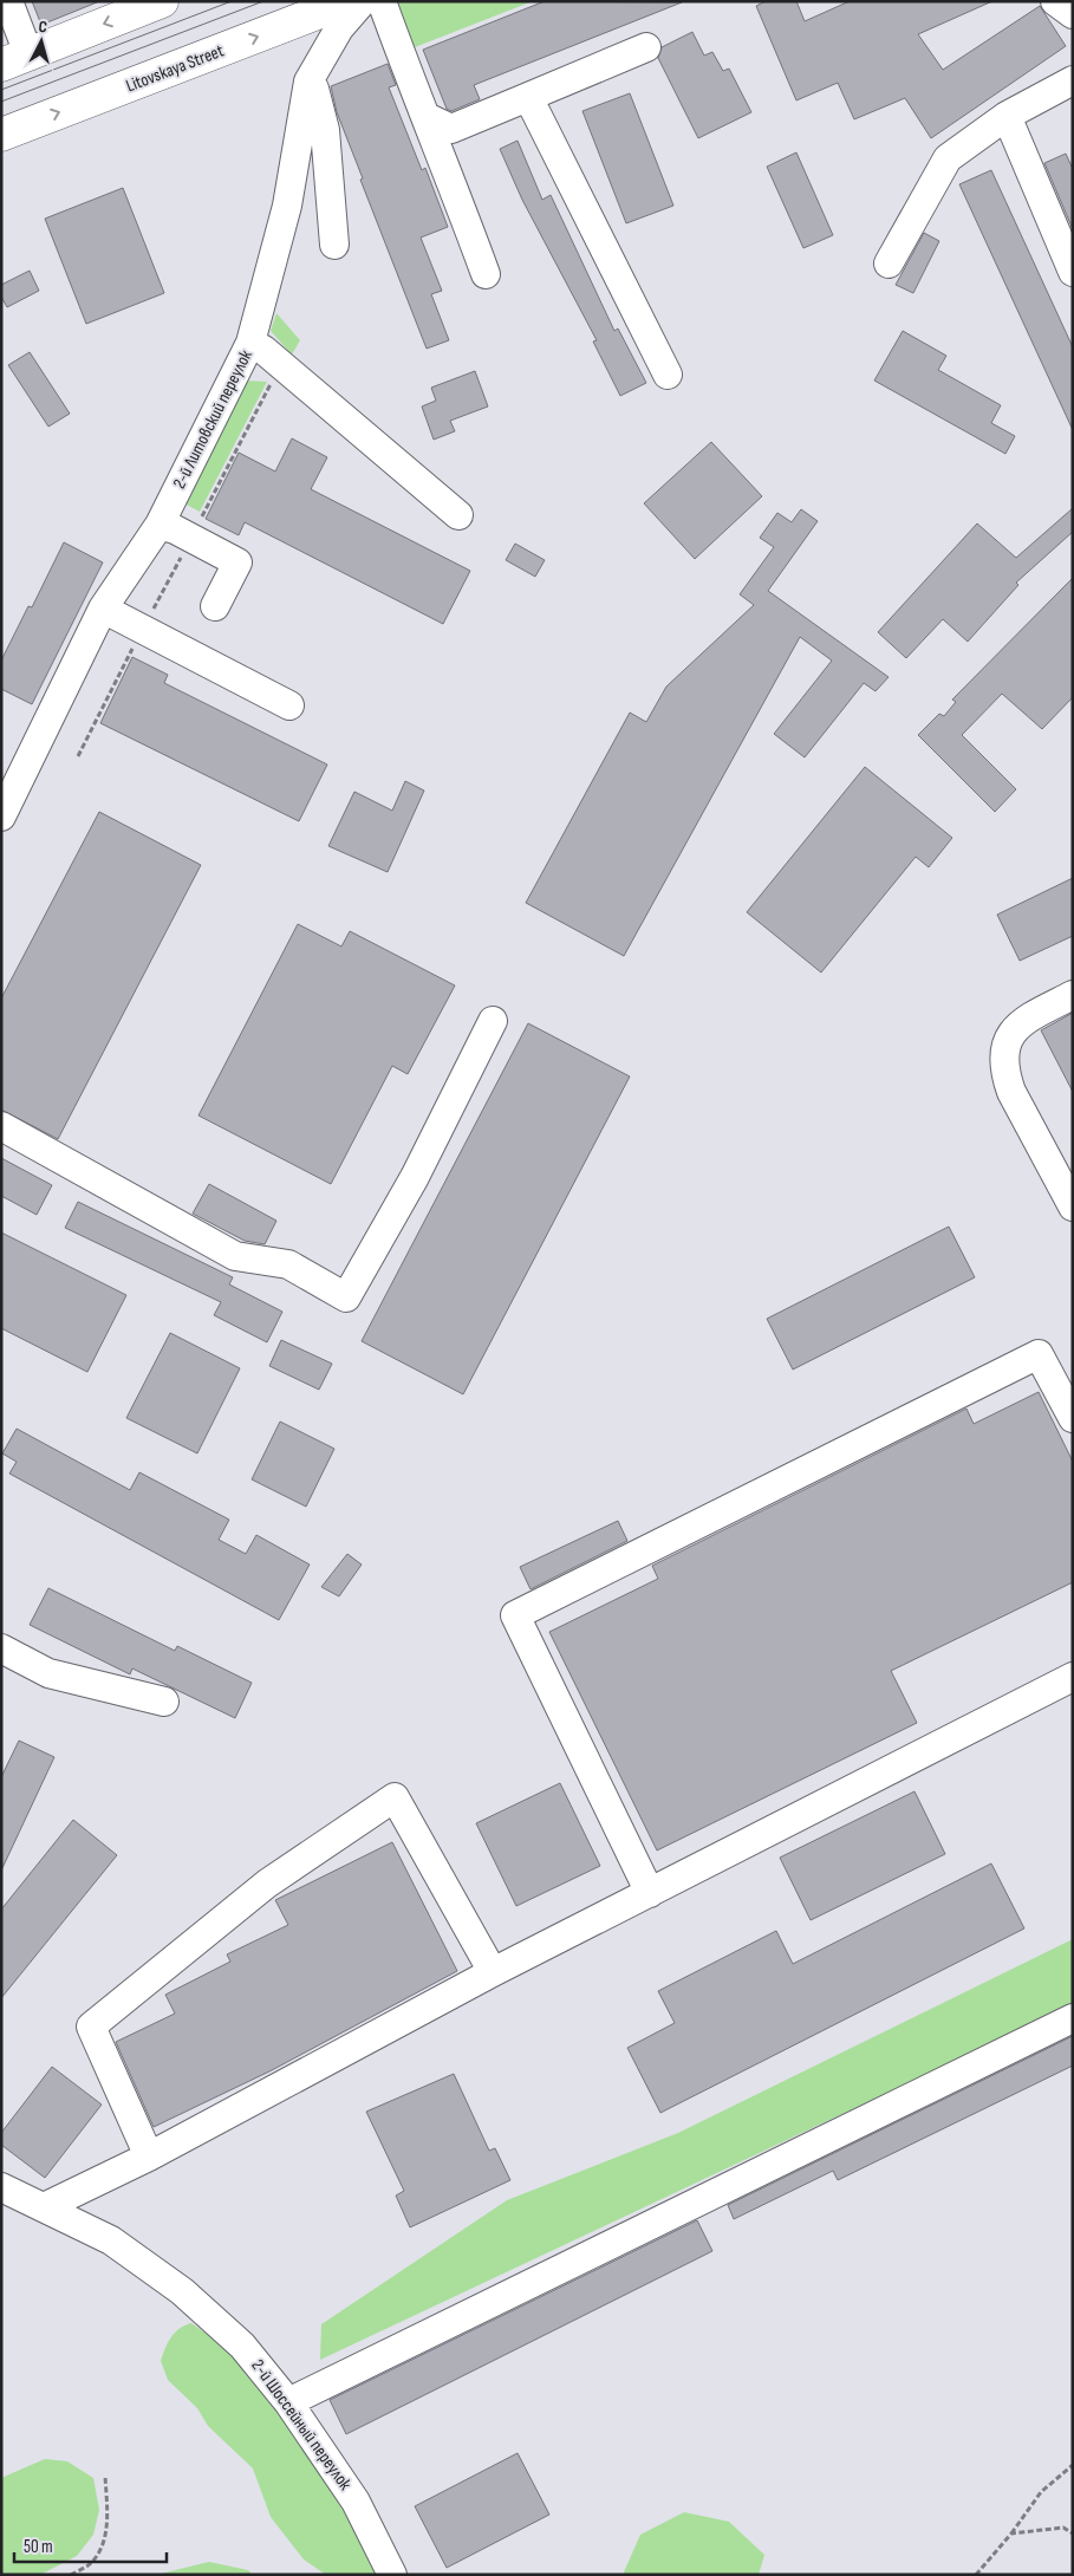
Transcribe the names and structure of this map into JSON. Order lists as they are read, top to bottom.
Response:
{
  "streets": {
    "main road": ["Litovskaya Street"],
    "street": ["2-й Литовский переулок", "2-й Шоссейный переулок"]
  },
  "scale_bar": "50 m",
  "north": "top"
}
